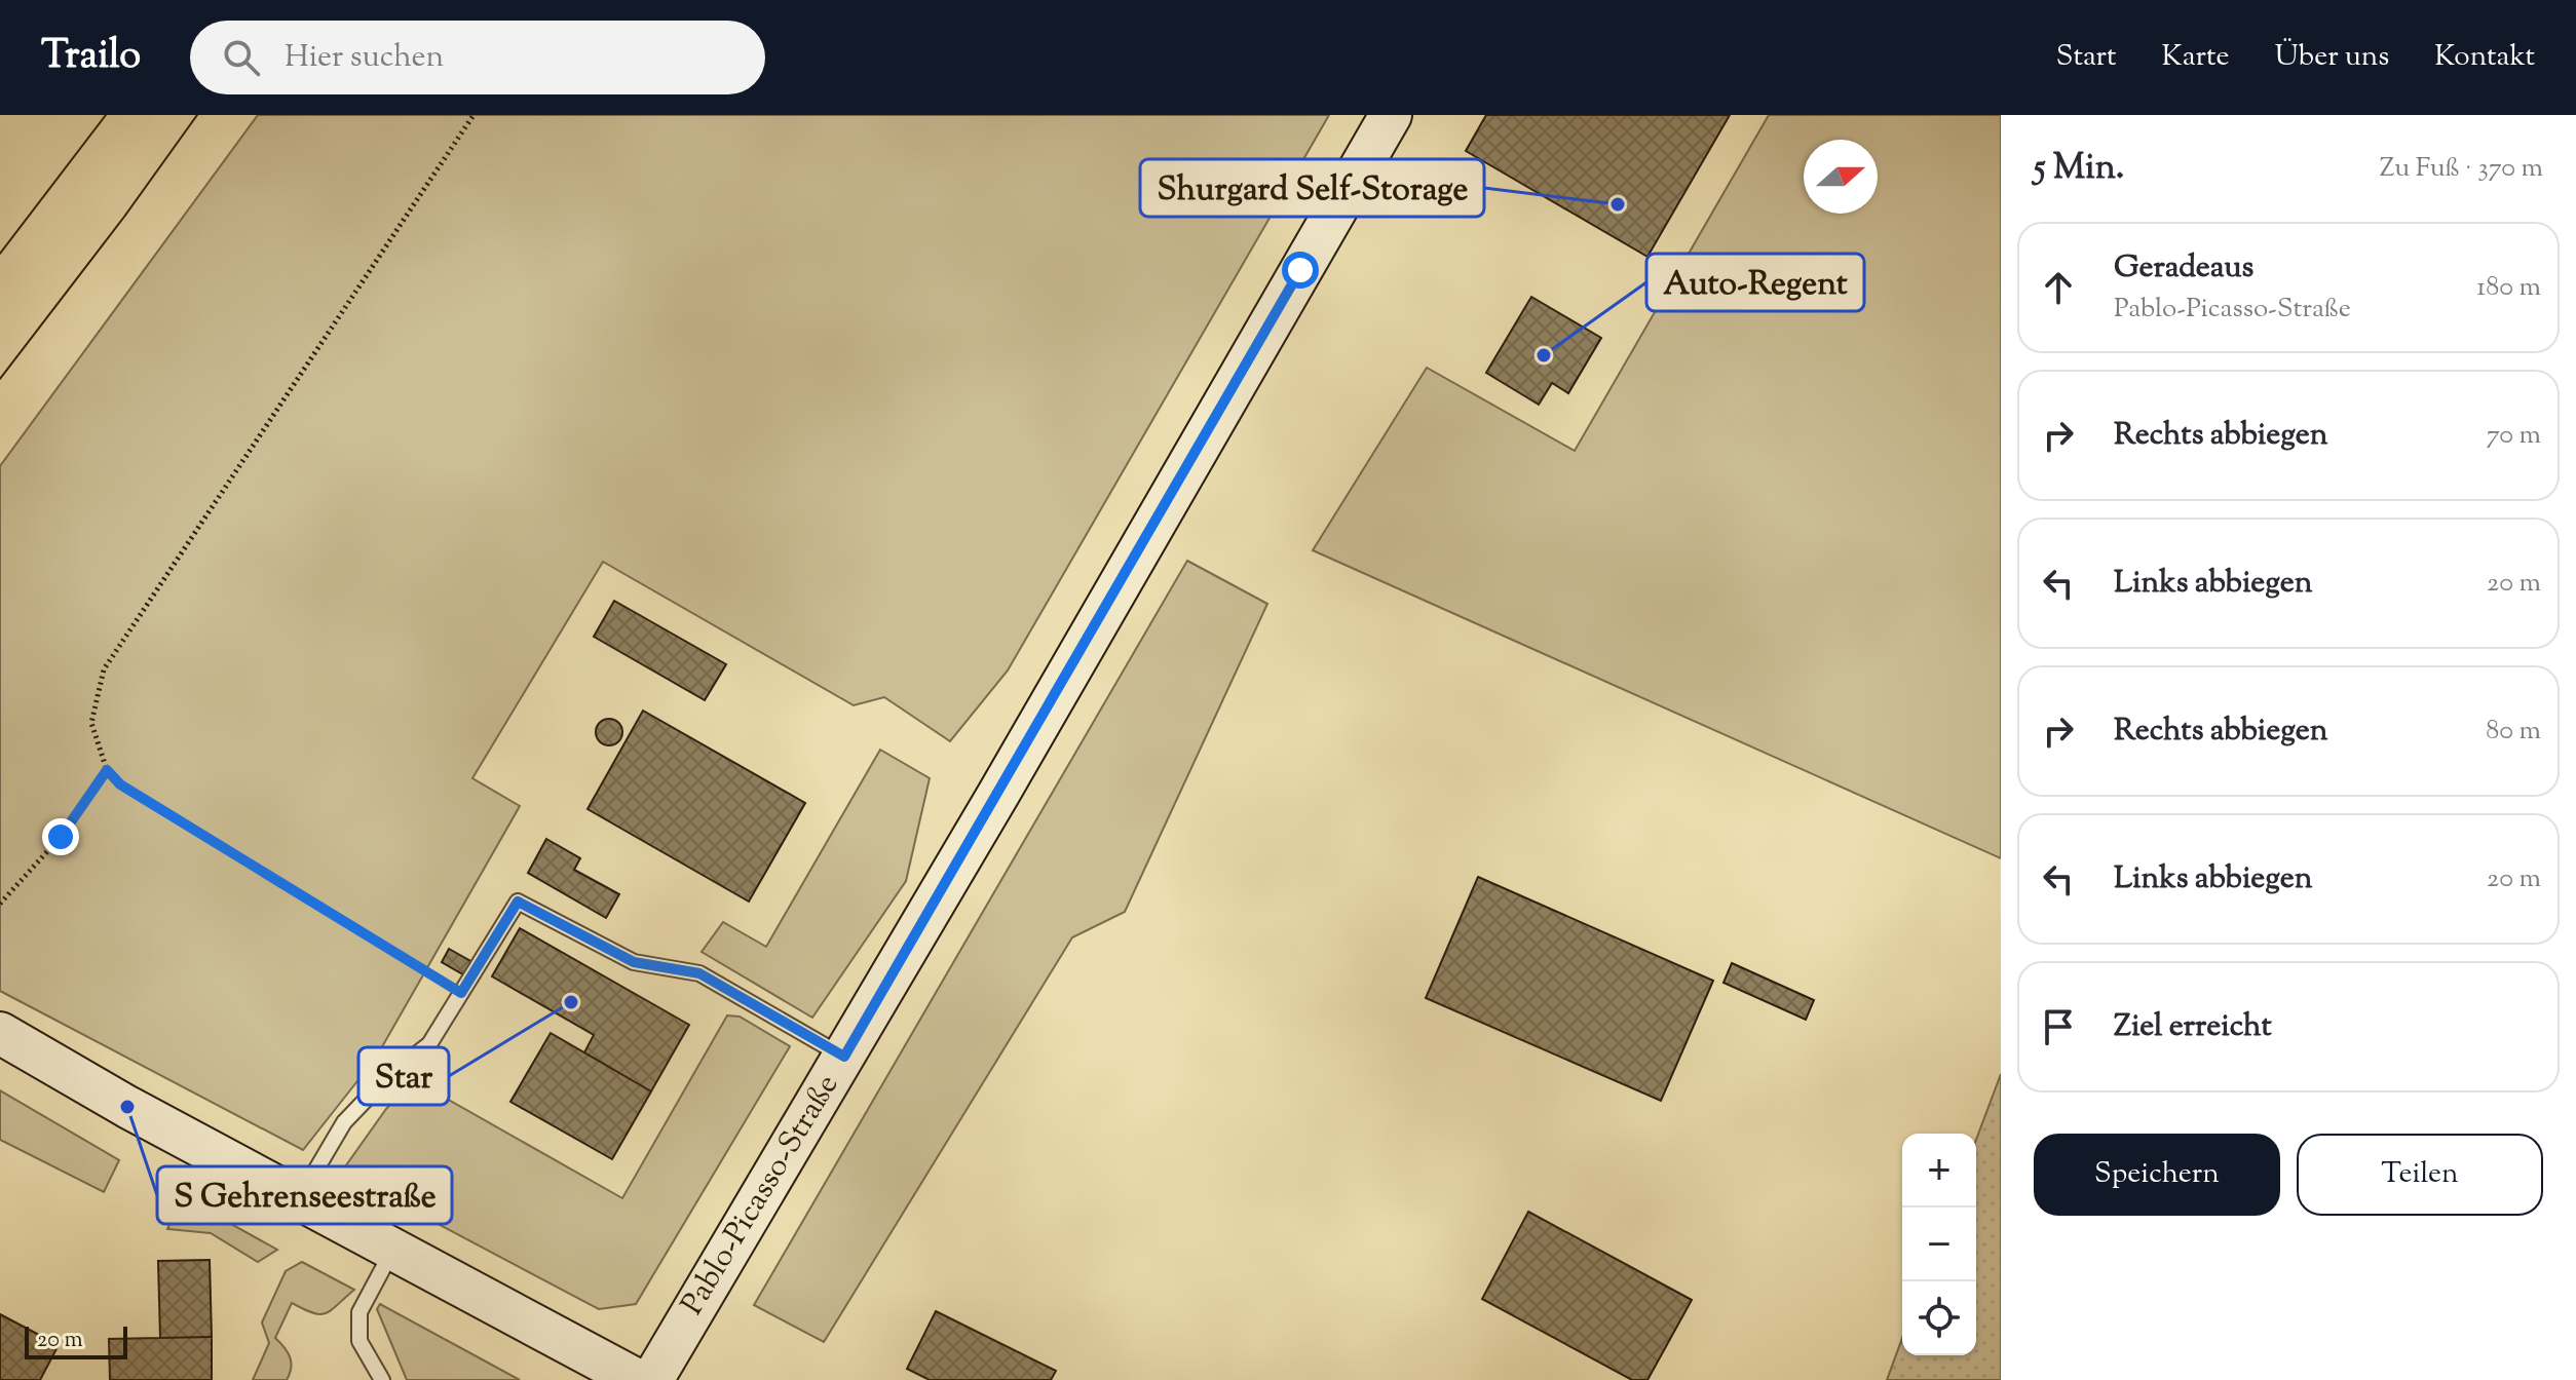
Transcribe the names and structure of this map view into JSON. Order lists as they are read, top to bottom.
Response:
{
  "streets": {
    "main road": ["Pablo-Picasso-Straße"]
  },
  "places": [
    "Shurgard Self-Storage",
    "Auto-Regent",
    "Star",
    "S Gehrenseestraße"
  ],
  "scale_bar": "20 m",
  "north": "right",
  "page": {
    "header": "Trailo",
    "search": "Hier suchen",
    "nav": [
      "Start",
      "Karte",
      "Über uns",
      "Kontakt"
    ],
    "heading": ["5 Min.", "Zu Fuß · 370 m"],
    "list": [
      ["Geradeaus", "Pablo-Picasso-Straße", "180 m"],
      ["Rechts abbiegen", "70 m"],
      ["Links abbiegen", "20 m"],
      ["Rechts abbiegen", "80 m"],
      ["Links abbiegen", "20 m"],
      "Ziel erreicht"
    ],
    "buttons": ["Speichern", "Teilen"],
    "map_buttons": ["+", "−"],
    "scale": "20 m"
  }
}
